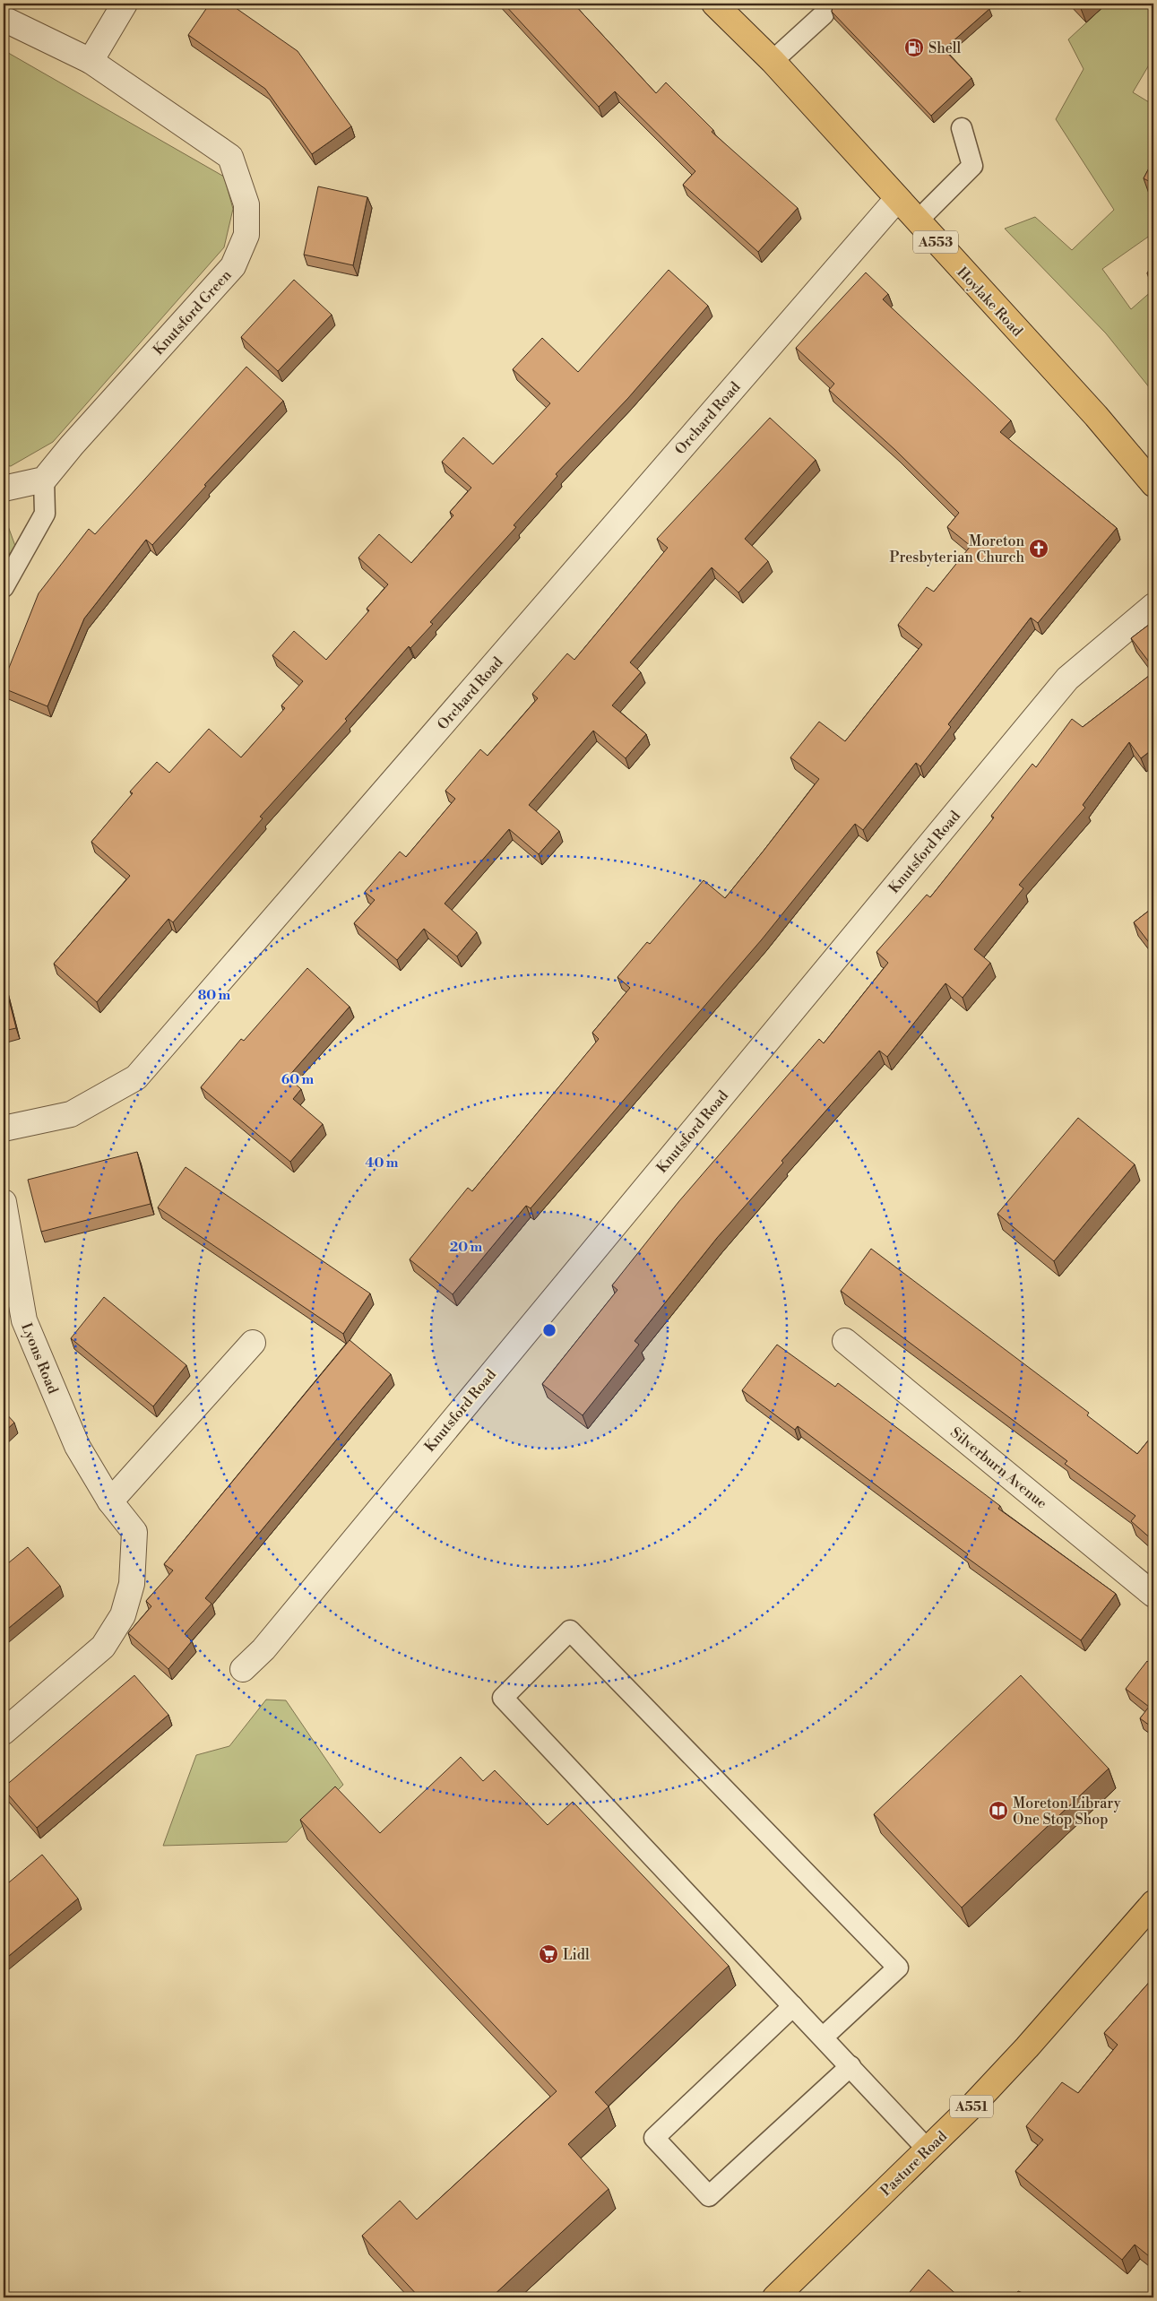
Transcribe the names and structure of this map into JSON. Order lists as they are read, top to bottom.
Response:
{
  "streets": {
    "main road": [
      "A553",
      "Hoylake Road",
      "A551",
      "Pasture Road"
    ],
    "street": [
      "Knutsford Green",
      "Orchard Road",
      "Knutsford Road",
      "Lyons Road",
      "Silverburn Avenue"
    ]
  },
  "crossings": [
    ["Hoylake Road", "Orchard Road"]
  ],
  "places": {
    "fuel station": ["Shell"],
    "church": ["Moreton Presbyterian Church"],
    "library": ["Moreton Library One Stop Shop"],
    "supermarket": ["Lidl"]
  },
  "rings": [
    "80 m",
    "60 m",
    "40 m",
    "20 m"
  ]
}
